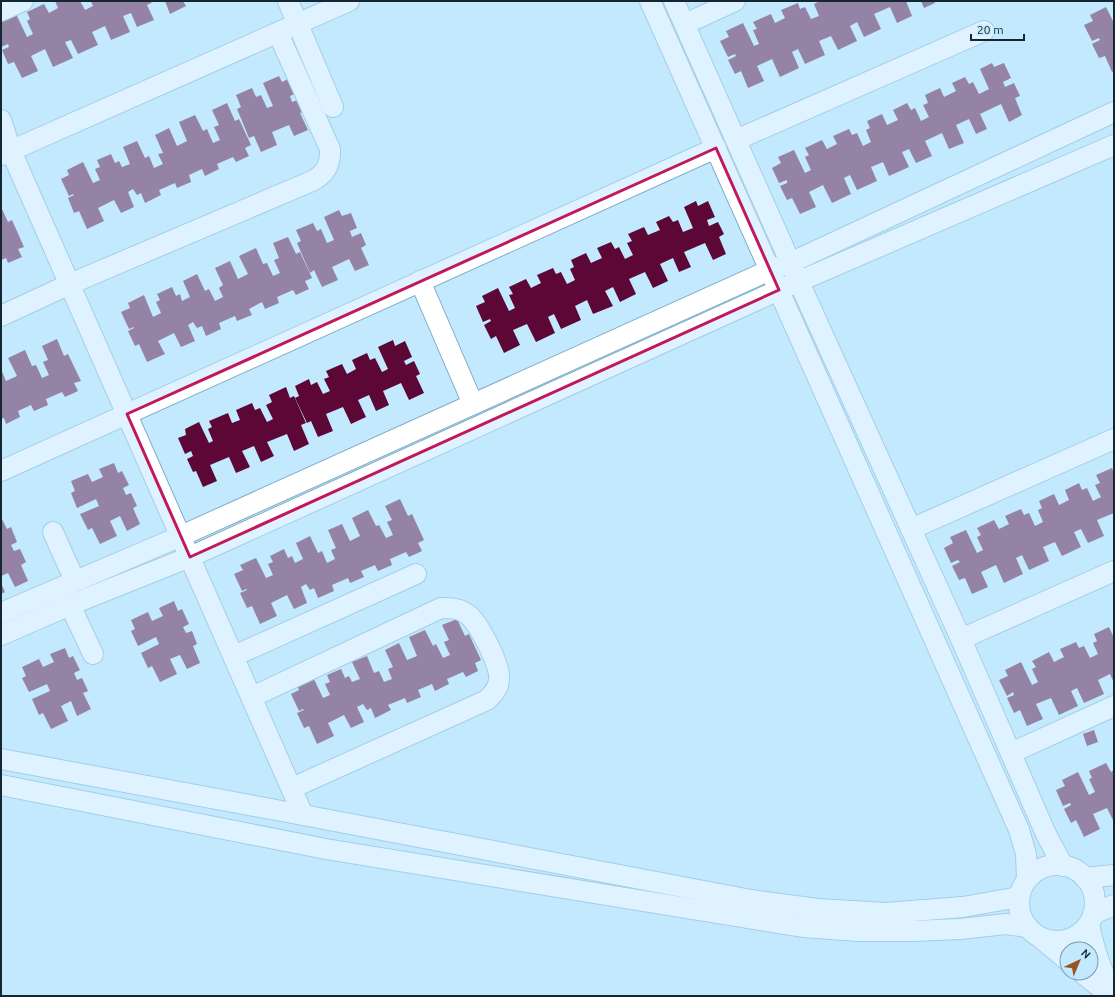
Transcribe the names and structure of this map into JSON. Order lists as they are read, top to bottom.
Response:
{
  "scale_bar": "20 m",
  "north": "top right"
}
